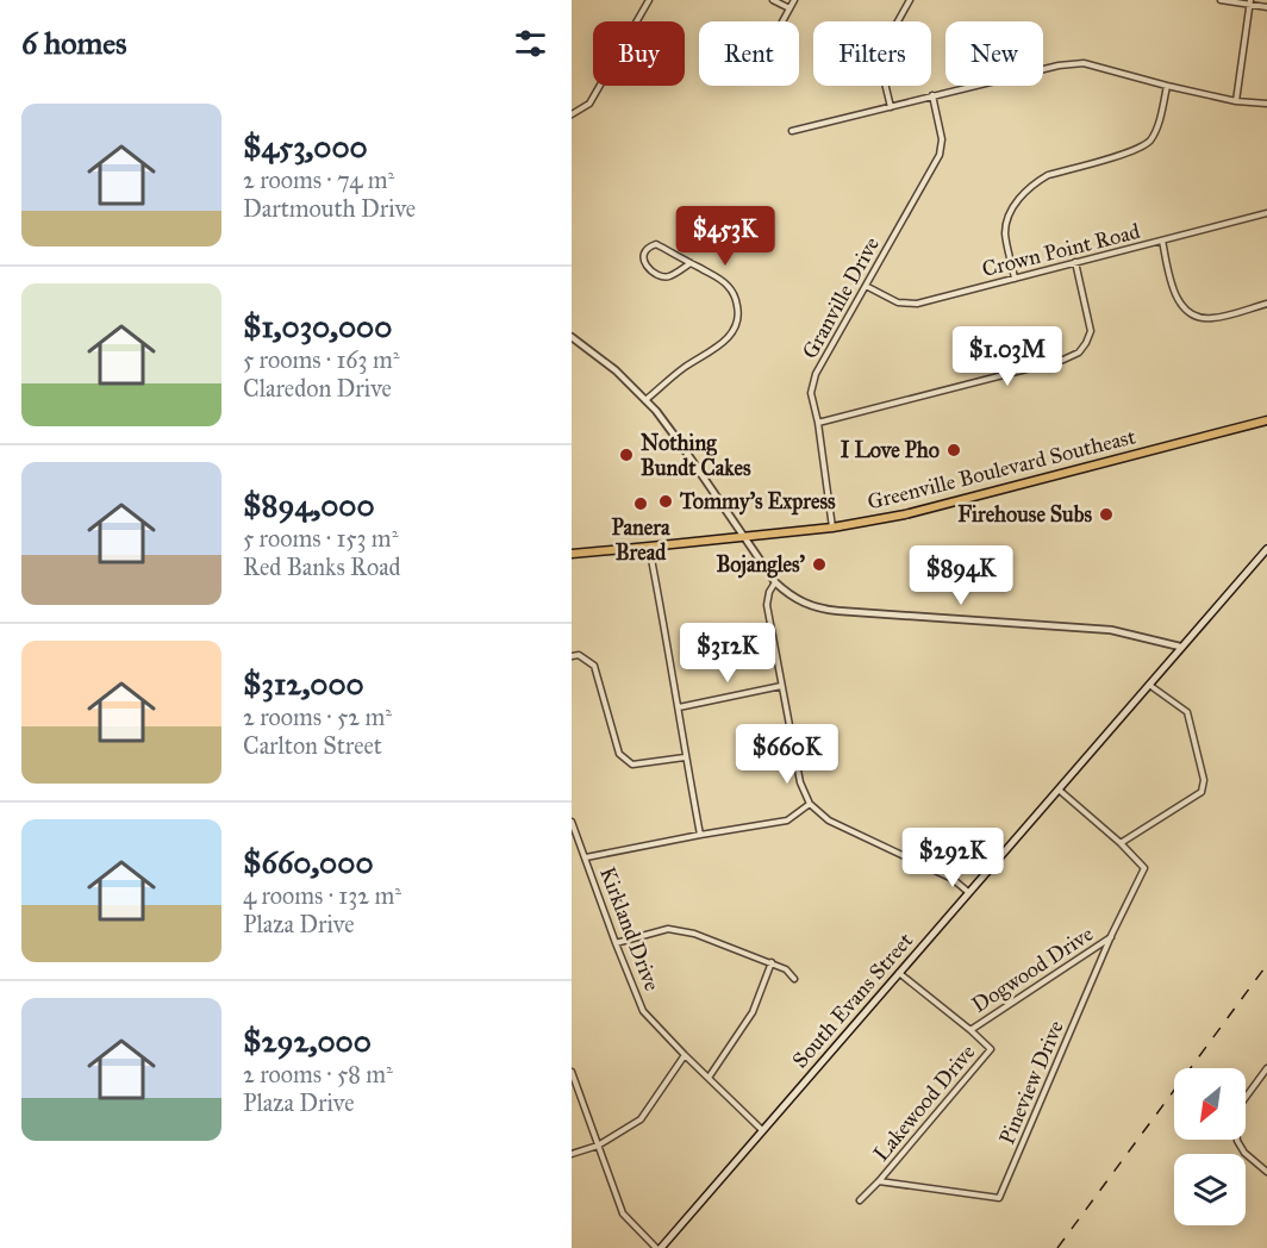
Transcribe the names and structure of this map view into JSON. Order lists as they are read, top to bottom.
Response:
{
  "streets": {
    "highway": ["Greenville Boulevard Southeast"],
    "main road": ["South Evans Street"],
    "street": [
      "Crown Point Road",
      "Granville Drive",
      "Kirkland Drive",
      "Dogwood Drive",
      "Pineview Drive",
      "Lakewood Drive"
    ]
  },
  "crossings": [
    ["Crown Point Road", "Granville Drive"],
    ["Granville Drive", "Greenville Boulevard Southeast"],
    ["Kirkland Drive", "South Evans Street"],
    ["Dogwood Drive", "Pineview Drive"],
    ["Dogwood Drive", "Lakewood Drive"],
    ["South Evans Street", "Lakewood Drive"],
    ["Pineview Drive", "Lakewood Drive"]
  ],
  "places": [
    "I Love Pho",
    "Nothing Bundt Cakes",
    "Tommy's Express",
    "Panera Bread",
    "Firehouse Subs",
    "Bojangles'"
  ],
  "north": "bottom left",
  "page": {
    "heading": "6 homes",
    "chip": [
      "Buy",
      "Rent",
      "Filters",
      "New"
    ],
    "list": [
      {
        "name": "$453,000",
        "note": "2 rooms · 74 m² · Dartmouth Drive"
      },
      {
        "name": "$1,030,000",
        "note": "5 rooms · 163 m² · Claredon Drive"
      },
      {
        "name": "$894,000",
        "note": "5 rooms · 153 m² · Red Banks Road"
      },
      {
        "name": "$312,000",
        "note": "2 rooms · 52 m² · Carlton Street"
      },
      {
        "name": "$660,000",
        "note": "4 rooms · 132 m² · Plaza Drive"
      },
      {
        "name": "$292,000",
        "note": "2 rooms · 58 m² · Plaza Drive"
      }
    ],
    "price": [
      "$453K",
      "$1.03M",
      "$894K",
      "$312K",
      "$660K",
      "$292K"
    ]
  }
}
